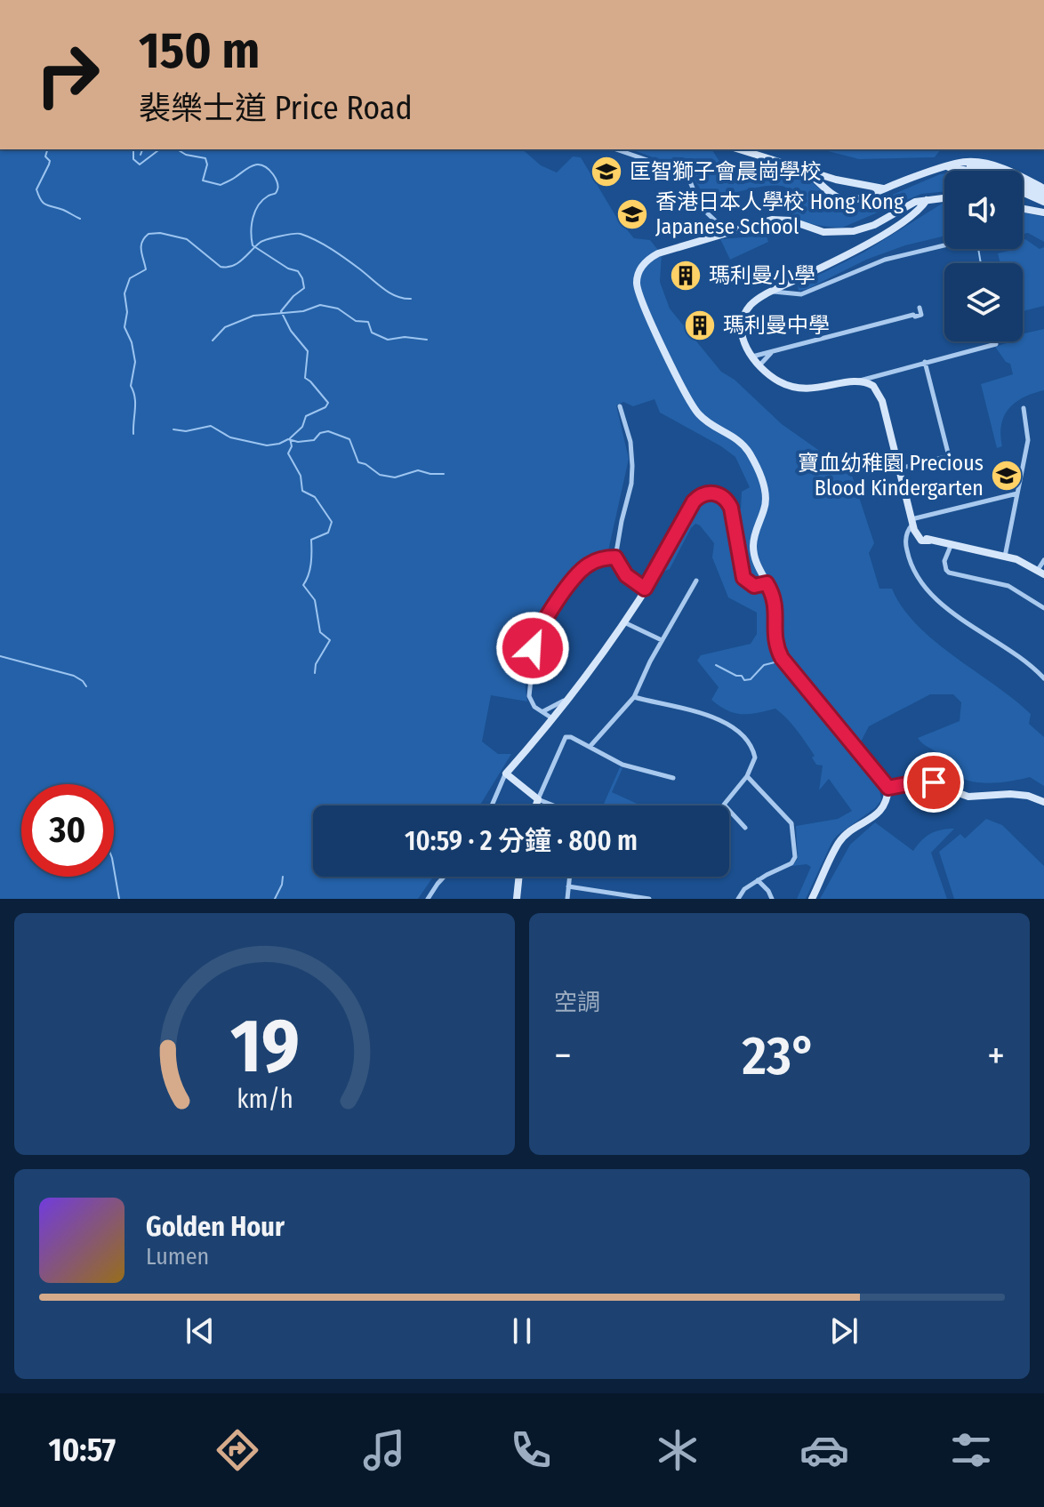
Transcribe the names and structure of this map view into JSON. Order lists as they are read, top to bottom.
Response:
{
  "places": {
    "school or university": ["匡智獅子會晨崗學校", "香港日本人學校 Hong Kong Japanese School", "寶血幼稚園 Precious Blood Kindergarten"],
    "building": ["瑪利曼小學", "瑪利曼中學"]
  },
  "page": {
    "turn": ["150 m", "裴樂士道 Price Road"],
    "limit": "30",
    "trip": "10:59 · 2 分鐘 · 800 m",
    "tile": "空調",
    "heat": ["−", "23°", "+"],
    "song": ["Golden Hour", "Lumen"],
    "tabs": "10:57",
    "gauge": ["19", "km/h"]
  }
}
